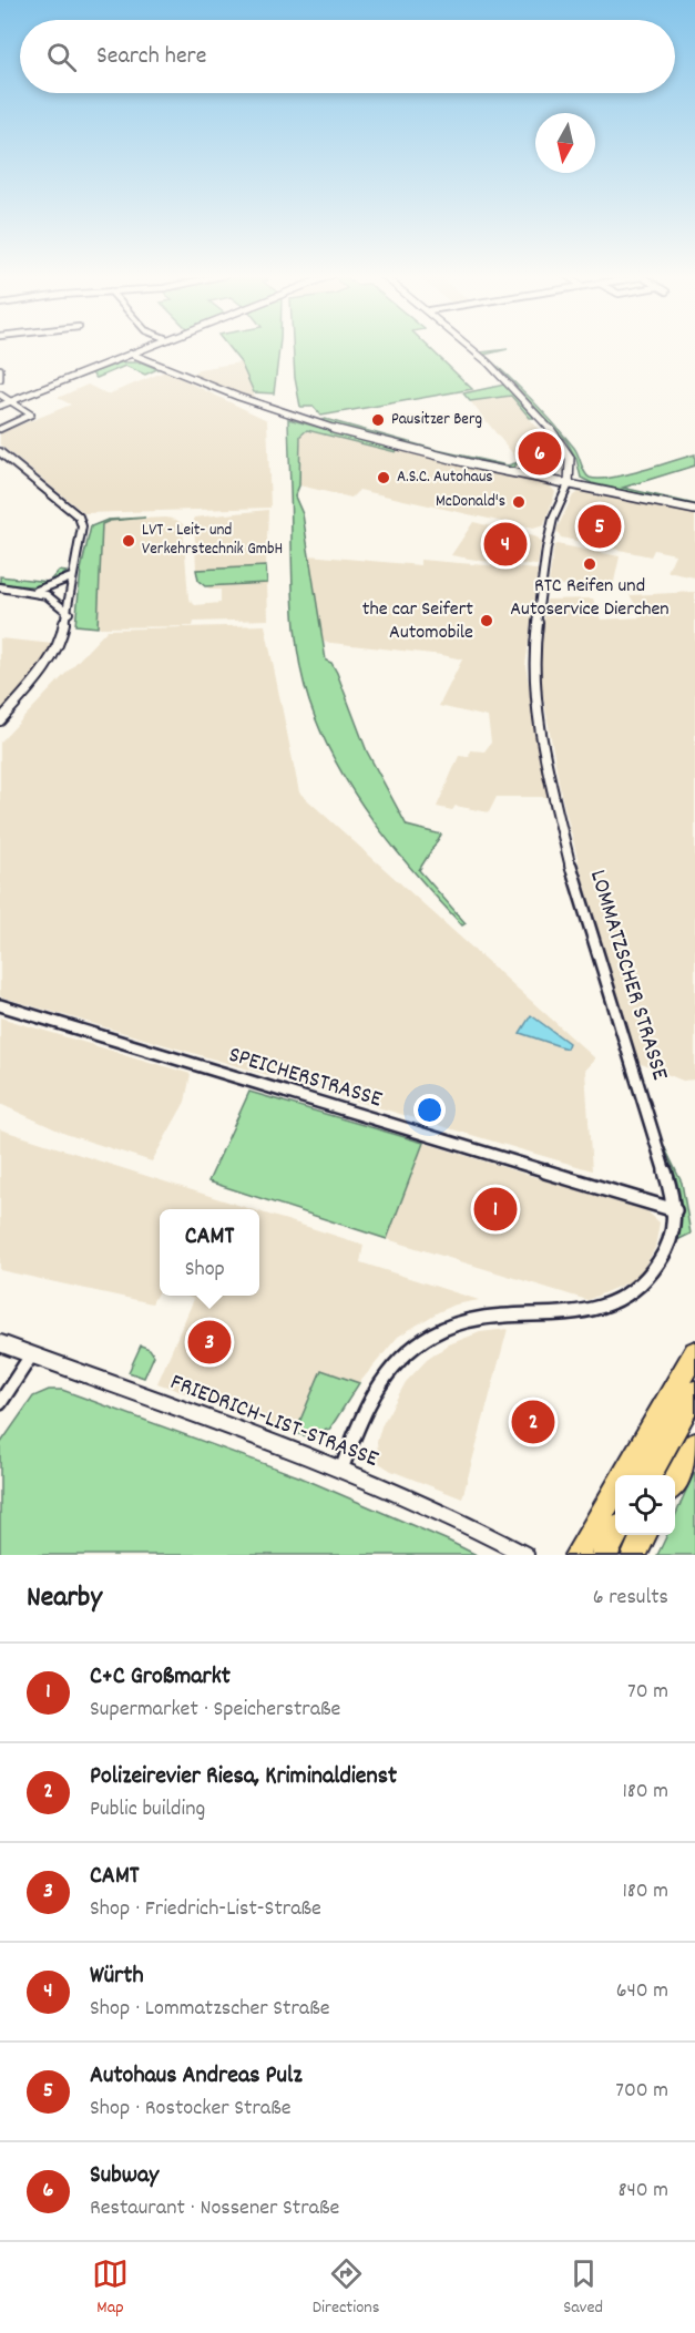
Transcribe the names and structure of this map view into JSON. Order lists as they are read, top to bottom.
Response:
{
  "streets": {
    "street": ["LOMMATZSCHER STRASSE", "SPEICHERSTRASSE", "FRIEDRICH-LIST-STRASSE"]
  },
  "crossings": [
    ["LOMMATZSCHER STRASSE", "SPEICHERSTRASSE"],
    ["LOMMATZSCHER STRASSE", "FRIEDRICH-LIST-STRASSE"]
  ],
  "places": [
    "Pausitzer Berg",
    "A.S.C. Autohaus",
    "McDonald's",
    "LVT - Leit- und Verkehrstechnik GmbH",
    "RTC Reifen und Autoservice Dierchen",
    "the car Seifert Automobile"
  ],
  "north": "bottom",
  "page": {
    "search": "Search here",
    "pins": [
      "6",
      "5",
      "4",
      "1",
      "3",
      "2"
    ],
    "popup": ["CAMT", "Shop"],
    "heading": ["Nearby", "6 results"],
    "list": [
      {
        "mark": "1",
        "name": "C+C Großmarkt",
        "note": "Supermarket · Speicherstraße",
        "value": "70 m"
      },
      {
        "mark": "2",
        "name": "Polizeirevier Riesa, Kriminaldienst",
        "note": "Public building",
        "value": "180 m"
      },
      {
        "mark": "3",
        "name": "CAMT",
        "note": "Shop · Friedrich-List-Straße",
        "value": "180 m"
      },
      {
        "mark": "4",
        "name": "Würth",
        "note": "Shop · Lommatzscher Straße",
        "value": "640 m"
      },
      {
        "mark": "5",
        "name": "Autohaus Andreas Pulz",
        "note": "Shop · Rostocker Straße",
        "value": "700 m"
      },
      {
        "mark": "6",
        "name": "Subway",
        "note": "Restaurant · Nossener Straße",
        "value": "840 m"
      }
    ],
    "nav": ["Map", "Directions", "Saved"]
  }
}
